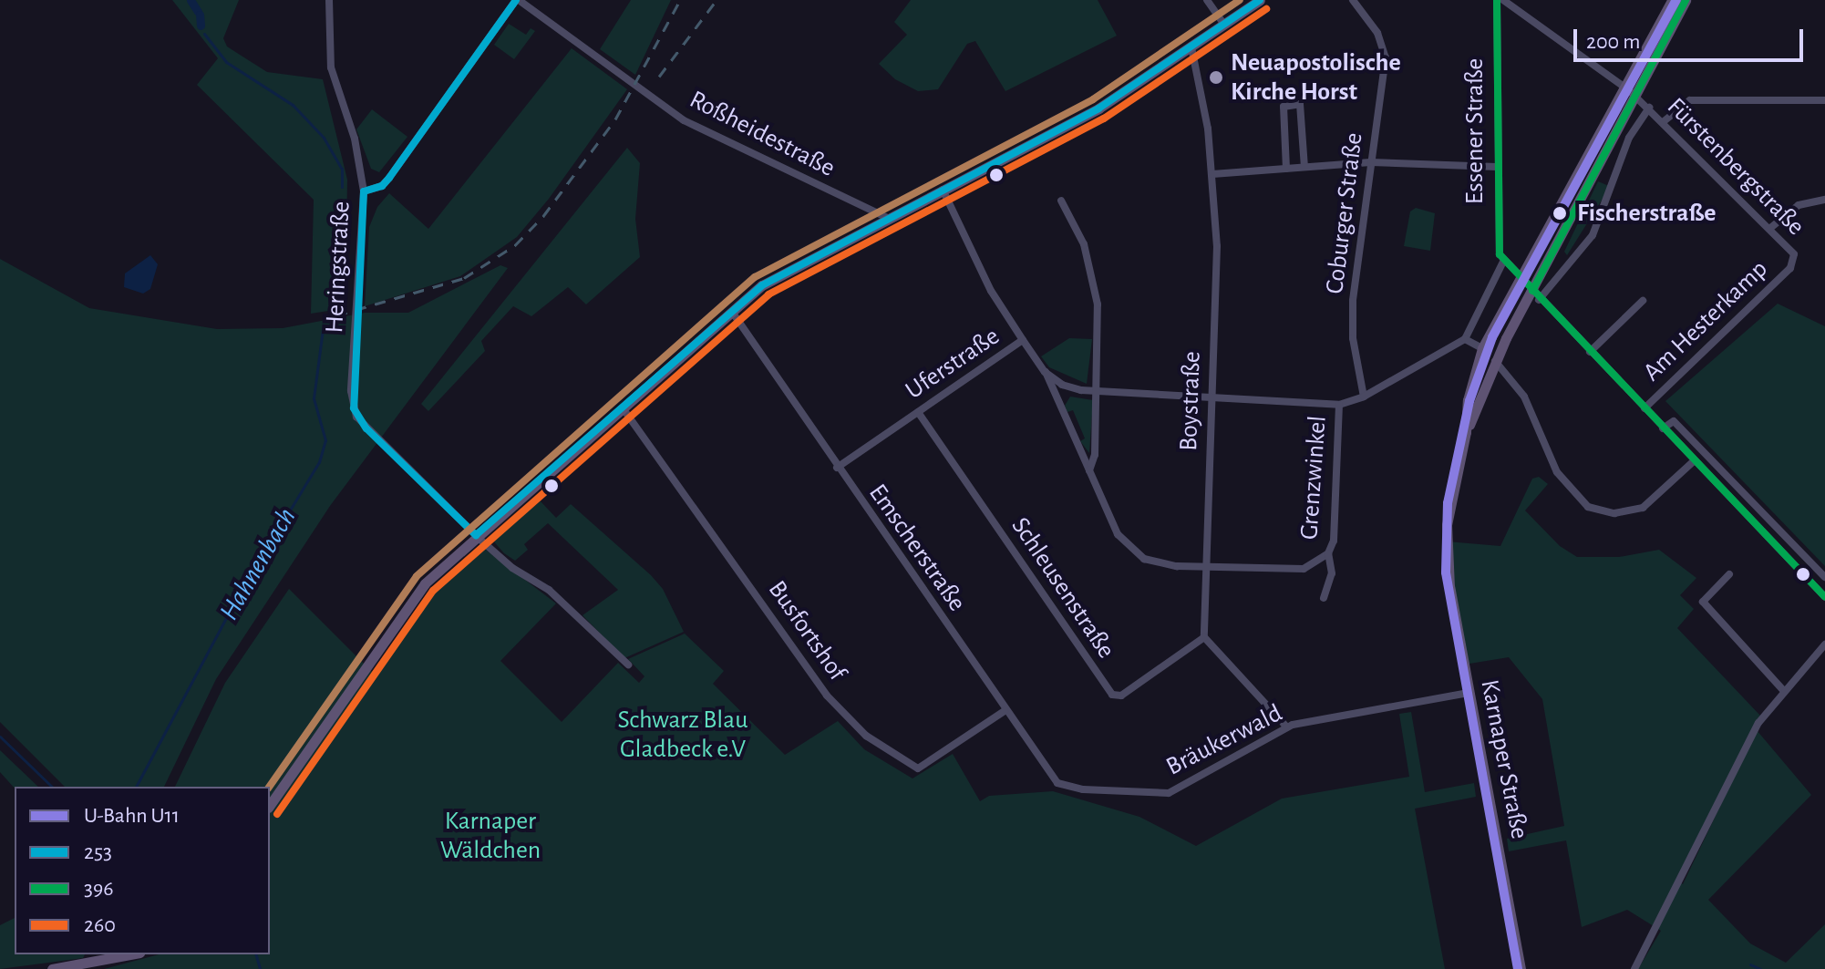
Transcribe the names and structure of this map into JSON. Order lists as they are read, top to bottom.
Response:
{
  "streets": {
    "main road": ["Karnaper Straße"],
    "street": [
      "Essener Straße",
      "Roßheidestraße",
      "Fürstenbergstraße",
      "Coburger Straße",
      "Heringstraße",
      "Am Hesterkamp",
      "Uferstraße",
      "Boystraße",
      "Grenzwinkel",
      "Emscherstraße",
      "Schleusenstraße",
      "Busfortshof",
      "Bräukerwald"
    ]
  },
  "crossings": [
    ["Fürstenbergstraße", "Am Hesterkamp"],
    ["Uferstraße", "Grenzwinkel"],
    ["Uferstraße", "Emscherstraße"],
    ["Uferstraße", "Schleusenstraße"],
    ["Boystraße", "Grenzwinkel"],
    ["Boystraße", "Schleusenstraße"],
    ["Emscherstraße", "Busfortshof"],
    ["Emscherstraße", "Bräukerwald"],
    ["Bräukerwald", "Karnaper Straße"]
  ],
  "water": ["Hahnenbach"],
  "parks": ["Schwarz Blau Gladbeck e.V", "Karnaper Wäldchen"],
  "places": ["Neuapostolische Kirche Horst", "Fischerstraße"],
  "lines": [
    "metro line U11",
    "transit line 253",
    "transit line 396",
    "transit line 260"
  ],
  "legend": [
    "U-Bahn U11",
    "253",
    "396",
    "260"
  ],
  "scale_bar": "200 m"
}
